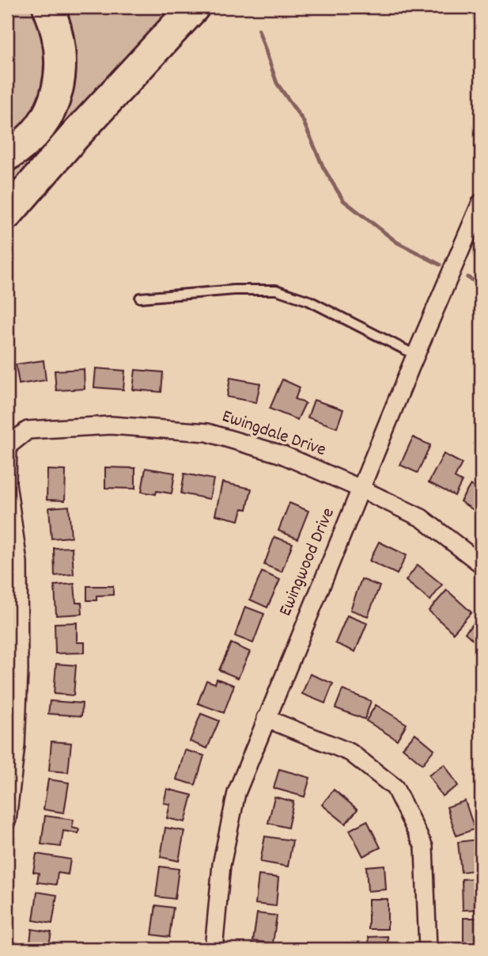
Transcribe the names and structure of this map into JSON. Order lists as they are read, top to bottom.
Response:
{
  "streets": {
    "street": ["Ewingdale Drive", "Ewingwood Drive"]
  },
  "crossings": [
    ["Ewingdale Drive", "Ewingwood Drive"]
  ]
}
